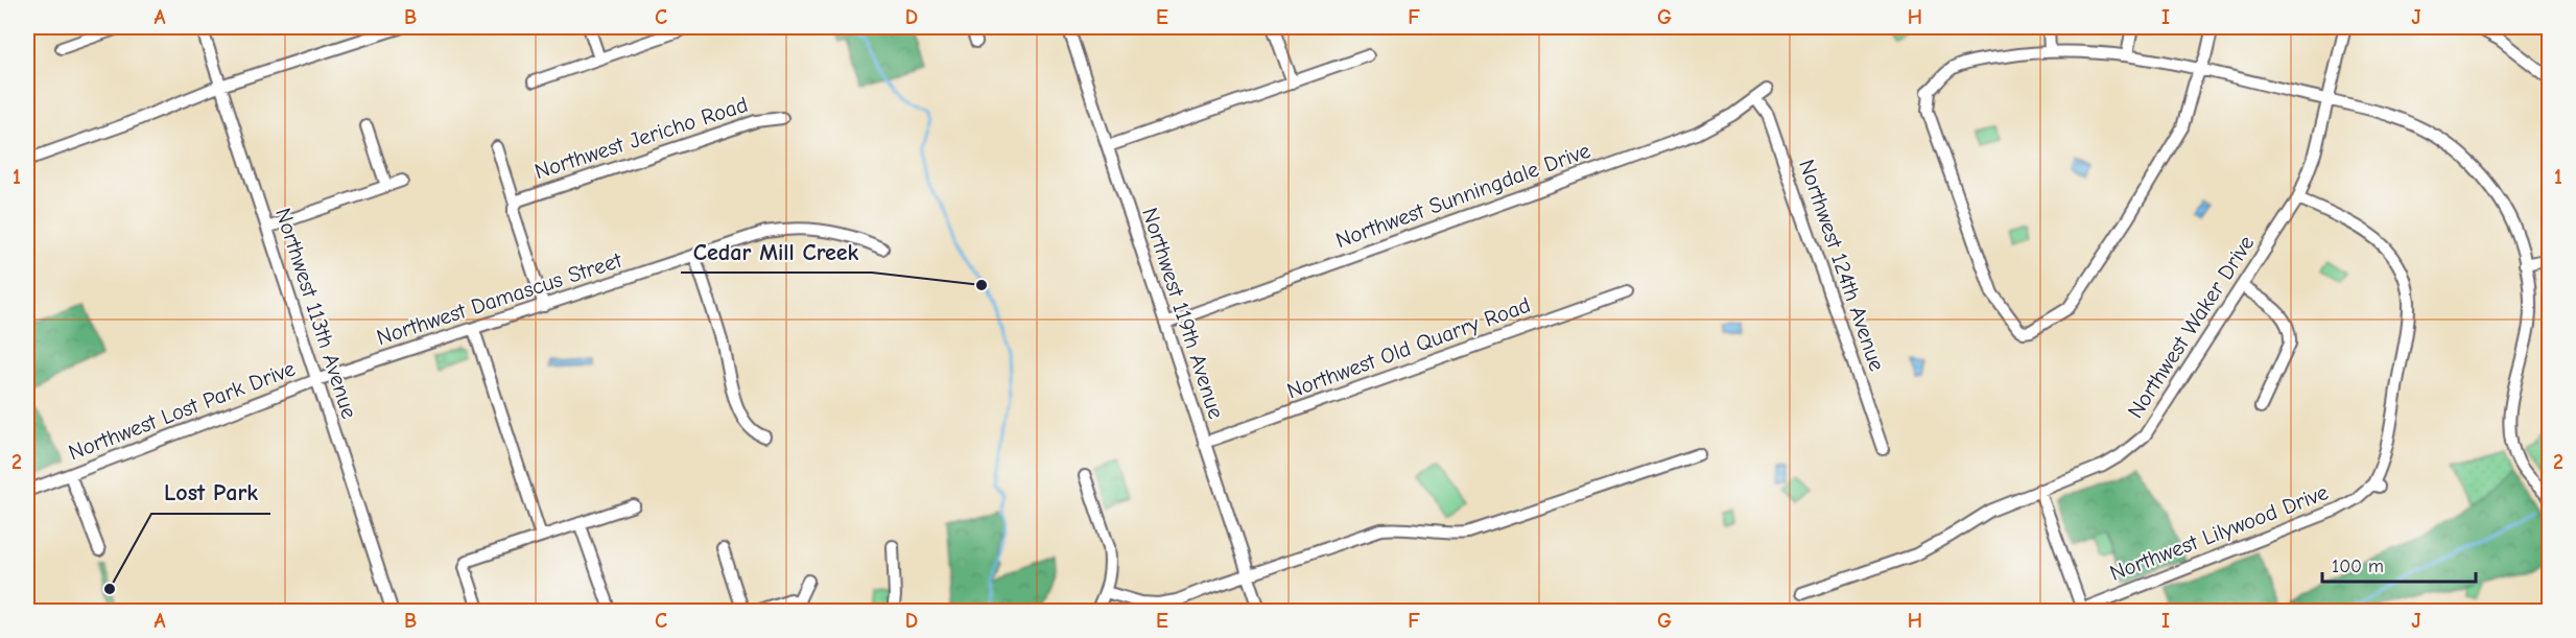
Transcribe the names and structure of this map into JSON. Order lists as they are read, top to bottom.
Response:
{
  "streets": {
    "street": [
      "Northwest Jericho Road",
      "Northwest Sunningdale Drive",
      "Northwest 124th Avenue",
      "Northwest Damascus Street",
      "Northwest 113th Avenue",
      "Northwest 119th Avenue",
      "Northwest Waker Drive",
      "Northwest Old Quarry Road",
      "Northwest Lost Park Drive",
      "Northwest Lilywood Drive"
    ]
  },
  "crossings": [
    ["Northwest Jericho Road", "Northwest Damascus Street"],
    ["Northwest Sunningdale Drive", "Northwest 124th Avenue"],
    ["Northwest Sunningdale Drive", "Northwest 119th Avenue"],
    ["Northwest Damascus Street", "Northwest 113th Avenue"],
    ["Northwest Damascus Street", "Northwest Lost Park Drive"],
    ["Northwest 113th Avenue", "Northwest Lost Park Drive"],
    ["Northwest 119th Avenue", "Northwest Old Quarry Road"],
    ["Northwest Waker Drive", "Northwest Lilywood Drive"]
  ],
  "places": ["Cedar Mill Creek", "Lost Park"],
  "scale_bar": "100 m",
  "grid": {
    "columns": [
      "A",
      "B",
      "C",
      "D",
      "E",
      "F",
      "G",
      "H",
      "I",
      "J"
    ],
    "rows": ["1", "2"]
  }
}
